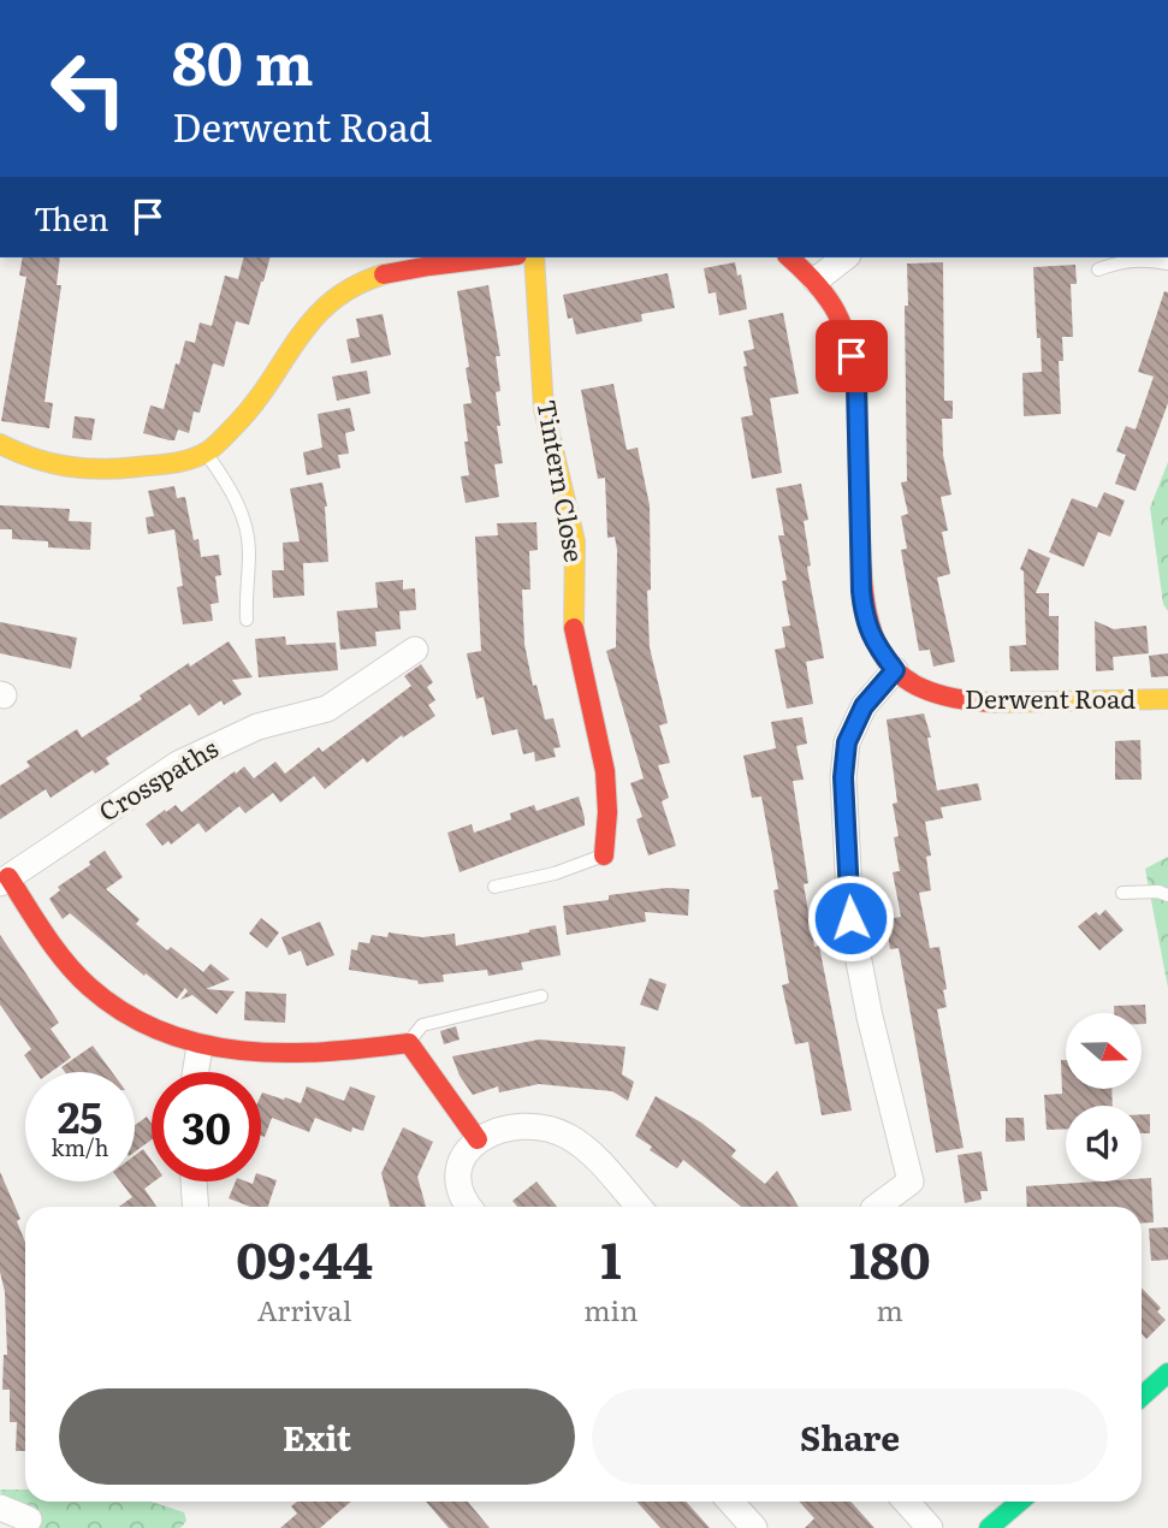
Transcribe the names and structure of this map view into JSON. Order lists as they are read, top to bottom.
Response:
{
  "streets": {
    "street": ["Tintern Close", "Derwent Road", "Crosspaths"]
  },
  "north": "right",
  "page": {
    "turn": ["80 m", "Derwent Road"],
    "then": "Then",
    "speed": "25 km/h",
    "limit": "30",
    "eta": [
      "09:44",
      "Arrival",
      "1",
      "min",
      "180",
      "m"
    ],
    "buttons": ["Exit", "Share"]
  }
}
